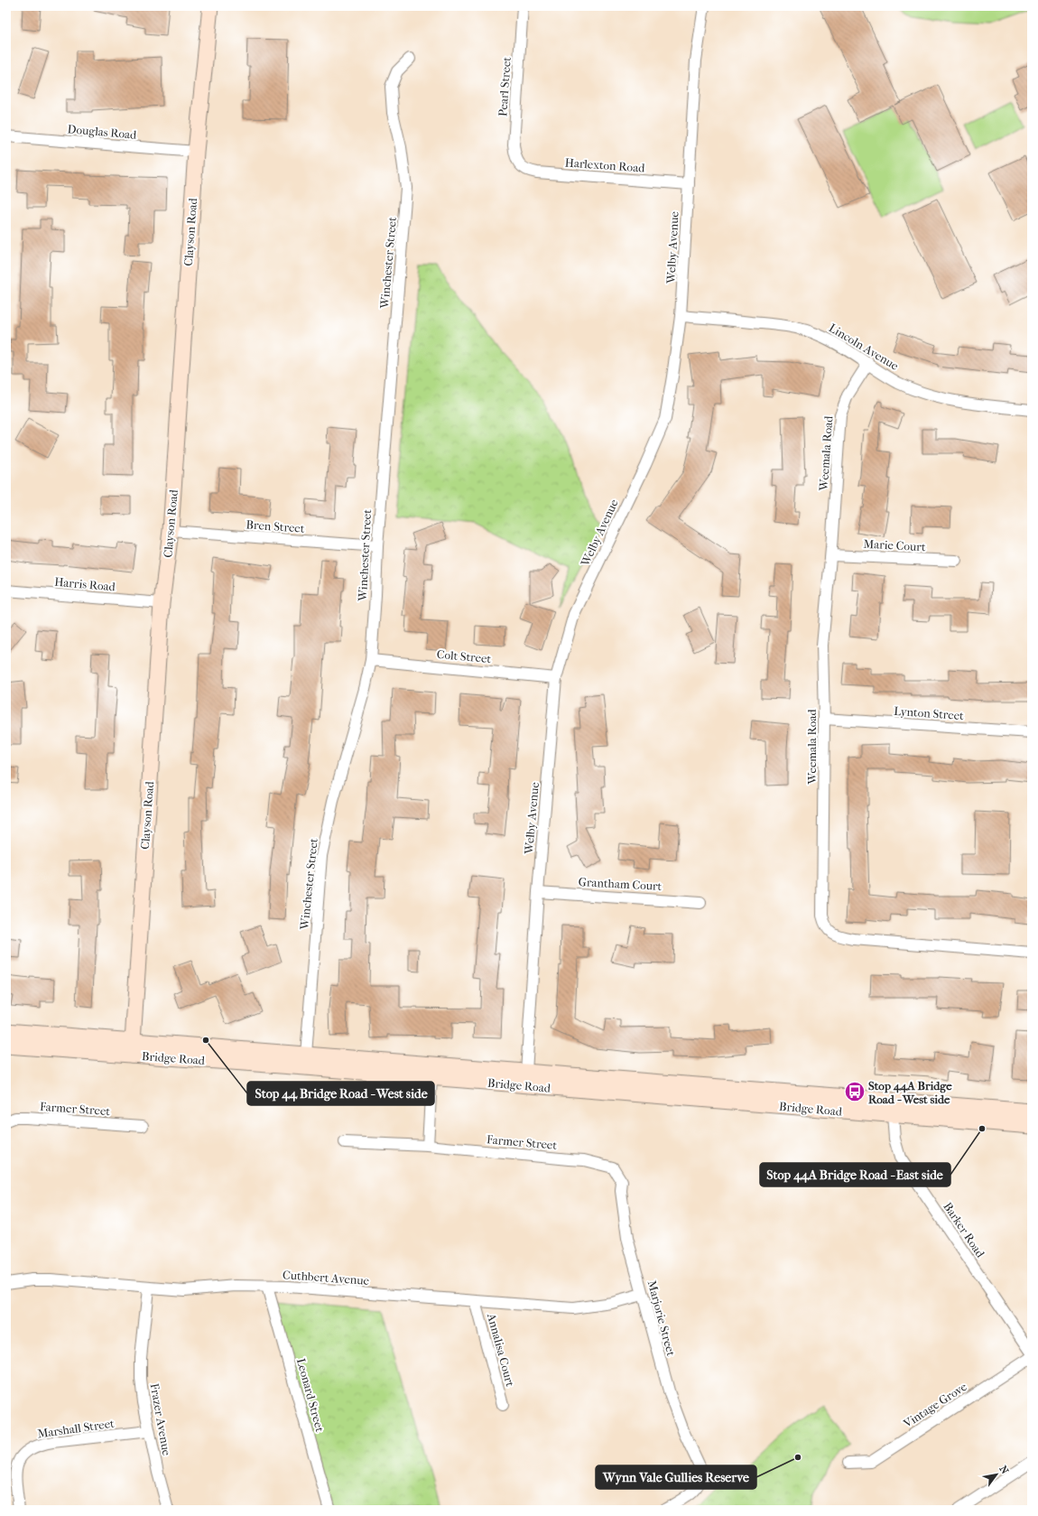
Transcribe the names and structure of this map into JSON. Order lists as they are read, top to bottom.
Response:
{
  "streets": {
    "main road": ["Clayson Road", "Bridge Road"],
    "street": [
      "Pearl Street",
      "Douglas Road",
      "Harlexton Road",
      "Welby Avenue",
      "Winchester Street",
      "Lincoln Avenue",
      "Weemala Road",
      "Bren Street",
      "Marie Court",
      "Harris Road",
      "Colt Street",
      "Lynton Street",
      "Grantham Court",
      "Farmer Street",
      "Barker Road",
      "Cuthbert Avenue",
      "Marjorie Street",
      "Annalisa Court",
      "Leonard Street",
      "Vintage Grove",
      "Frazer Avenue",
      "Marshall Street"
    ]
  },
  "crossings": [
    ["Pearl Street", "Harlexton Road"],
    ["Douglas Road", "Clayson Road"],
    ["Harlexton Road", "Welby Avenue"],
    ["Clayson Road", "Bren Street"],
    ["Clayson Road", "Harris Road"],
    ["Clayson Road", "Bridge Road"],
    ["Welby Avenue", "Lincoln Avenue"],
    ["Welby Avenue", "Colt Street"],
    ["Welby Avenue", "Grantham Court"],
    ["Welby Avenue", "Bridge Road"],
    ["Winchester Street", "Bren Street"],
    ["Winchester Street", "Colt Street"],
    ["Winchester Street", "Bridge Road"],
    ["Lincoln Avenue", "Weemala Road"],
    ["Weemala Road", "Marie Court"],
    ["Weemala Road", "Lynton Street"],
    ["Bridge Road", "Barker Road"],
    ["Farmer Street", "Marjorie Street"],
    ["Cuthbert Avenue", "Marjorie Street"],
    ["Cuthbert Avenue", "Annalisa Court"],
    ["Cuthbert Avenue", "Leonard Street"],
    ["Cuthbert Avenue", "Frazer Avenue"],
    ["Frazer Avenue", "Marshall Street"]
  ],
  "places": {
    "other": ["Stop 44 Bridge Road - West side", "Stop 44A Bridge Road - East side", "Wynn Vale Gullies Reserve"],
    "bus stop": ["Stop 44A Bridge Road - West side"]
  },
  "north": "top right"
}
